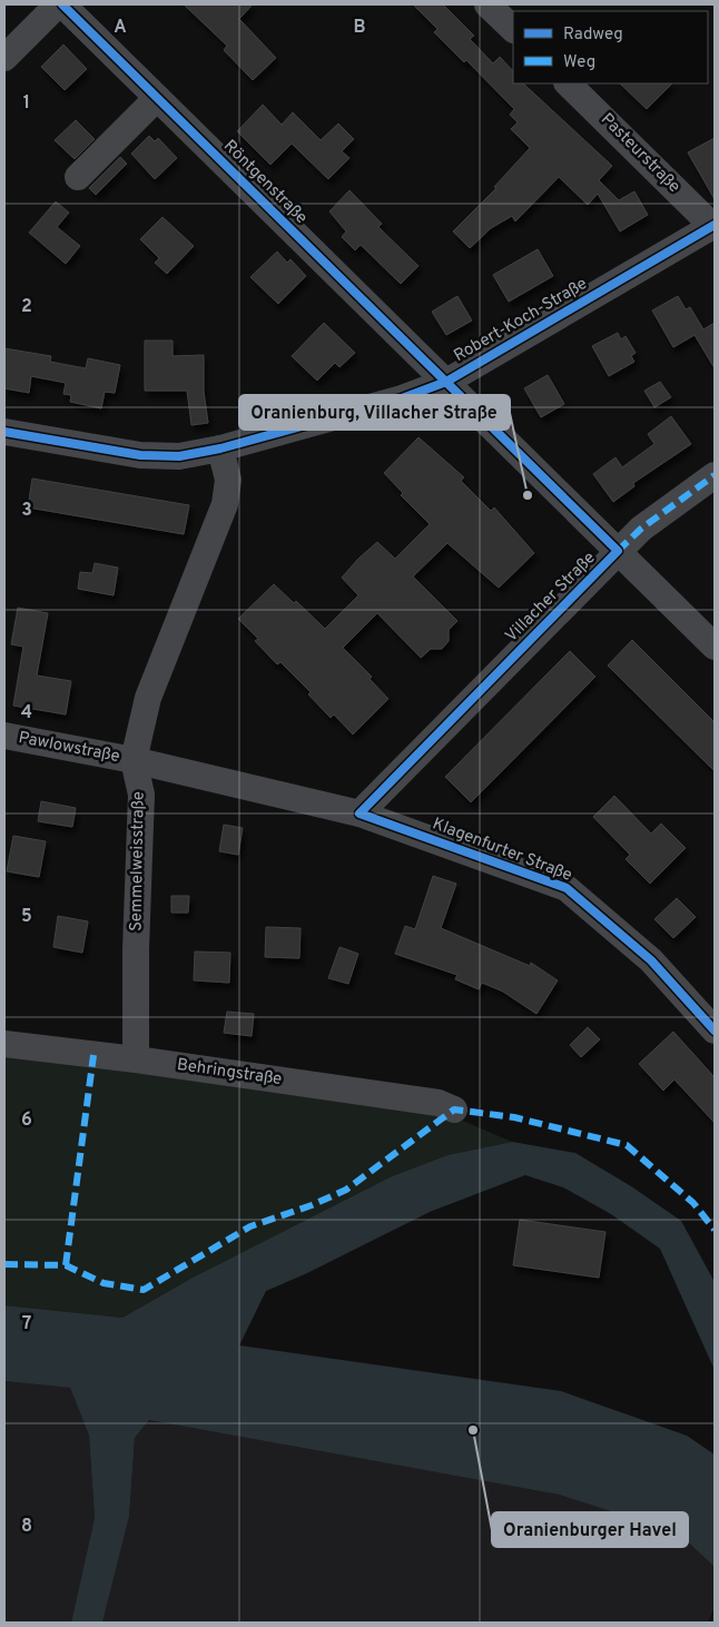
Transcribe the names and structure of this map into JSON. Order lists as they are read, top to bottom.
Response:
{
  "streets": {
    "street": [
      "Pasteurstraße",
      "Röntgenstraße",
      "Robert-Koch-Straße",
      "Villacher Straße",
      "Pawlowstraße",
      "Klagenfurter Straße",
      "Semmelweisstraße",
      "Behringstraße"
    ]
  },
  "crossings": [
    ["Pasteurstraße", "Robert-Koch-Straße"],
    ["Röntgenstraße", "Robert-Koch-Straße"],
    ["Röntgenstraße", "Villacher Straße"],
    ["Robert-Koch-Straße", "Villacher Straße"],
    ["Robert-Koch-Straße", "Semmelweisstraße"],
    ["Villacher Straße", "Klagenfurter Straße"],
    ["Pawlowstraße", "Klagenfurter Straße"],
    ["Pawlowstraße", "Semmelweisstraße"],
    ["Klagenfurter Straße", "Semmelweisstraße"],
    ["Semmelweisstraße", "Behringstraße"]
  ],
  "places": ["Oranienburg, Villacher Straße", "Oranienburger Havel"],
  "legend": ["Radweg", "Weg"],
  "grid": {
    "columns": ["A", "B"],
    "rows": [
      "1",
      "2",
      "3",
      "4",
      "5",
      "6",
      "7",
      "8"
    ]
  }
}
